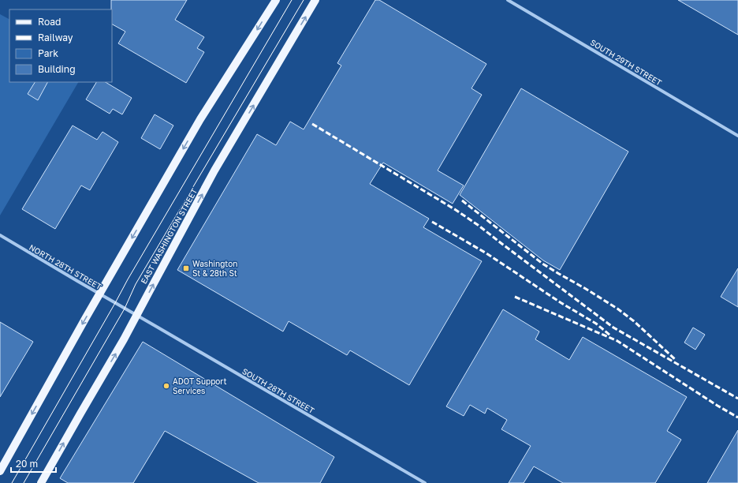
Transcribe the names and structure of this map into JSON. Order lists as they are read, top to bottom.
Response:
{
  "streets": {
    "main road": ["EAST WASHINGTON STREET"],
    "street": ["SOUTH 29TH STREET", "NORTH 28TH STREET", "SOUTH 28TH STREET"]
  },
  "crossings": [
    ["EAST WASHINGTON STREET", "SOUTH 28TH STREET"],
    ["NORTH 28TH STREET", "SOUTH 28TH STREET"]
  ],
  "places": {
    "transit": ["Washington St & 28th St"],
    "other": ["ADOT Support Services"]
  },
  "legend": [
    "Road",
    "Railway",
    "Park",
    "Building"
  ],
  "scale_bar": "20 m"
}
